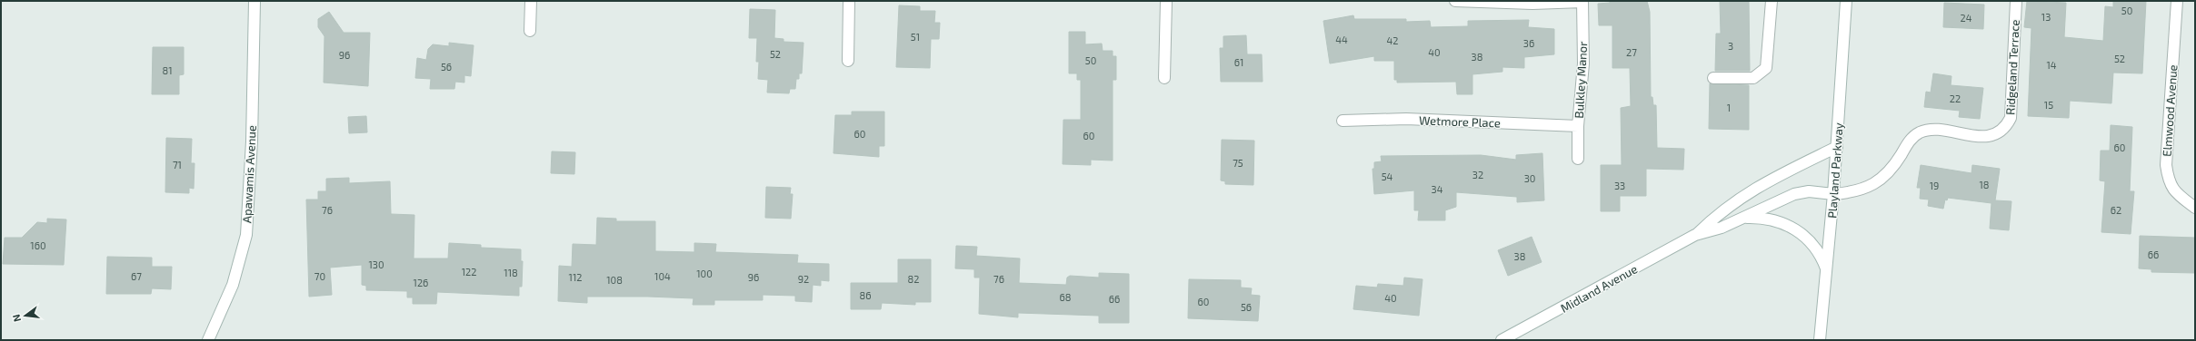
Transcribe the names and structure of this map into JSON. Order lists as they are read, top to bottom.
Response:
{
  "streets": {
    "street": [
      "Ridgeland Terrace",
      "Bulkley Manor",
      "Elmwood Avenue",
      "Wetmore Place",
      "Playland Parkway",
      "Apawamis Avenue",
      "Midland Avenue"
    ]
  },
  "crossings": [
    ["Ridgeland Terrace", "Playland Parkway"],
    ["Ridgeland Terrace", "Midland Avenue"],
    ["Bulkley Manor", "Wetmore Place"],
    ["Playland Parkway", "Midland Avenue"]
  ],
  "house_numbers": [
    "50",
    "13",
    "24",
    "51",
    "44",
    "42",
    "36",
    "3",
    "40",
    "27",
    "52",
    "96",
    "38",
    "52",
    "50",
    "61",
    "14",
    "56",
    "81",
    "22",
    "15",
    "1",
    "60",
    "60",
    "60",
    "75",
    "71",
    "32",
    "54",
    "30",
    "18",
    "33",
    "19",
    "34",
    "76",
    "62",
    "160",
    "66",
    "38",
    "130",
    "122",
    "118",
    "100",
    "67",
    "70",
    "104",
    "112",
    "96",
    "92",
    "82",
    "76",
    "108",
    "126",
    "86",
    "68",
    "40",
    "66",
    "60",
    "56"
  ],
  "north": "left"
}
